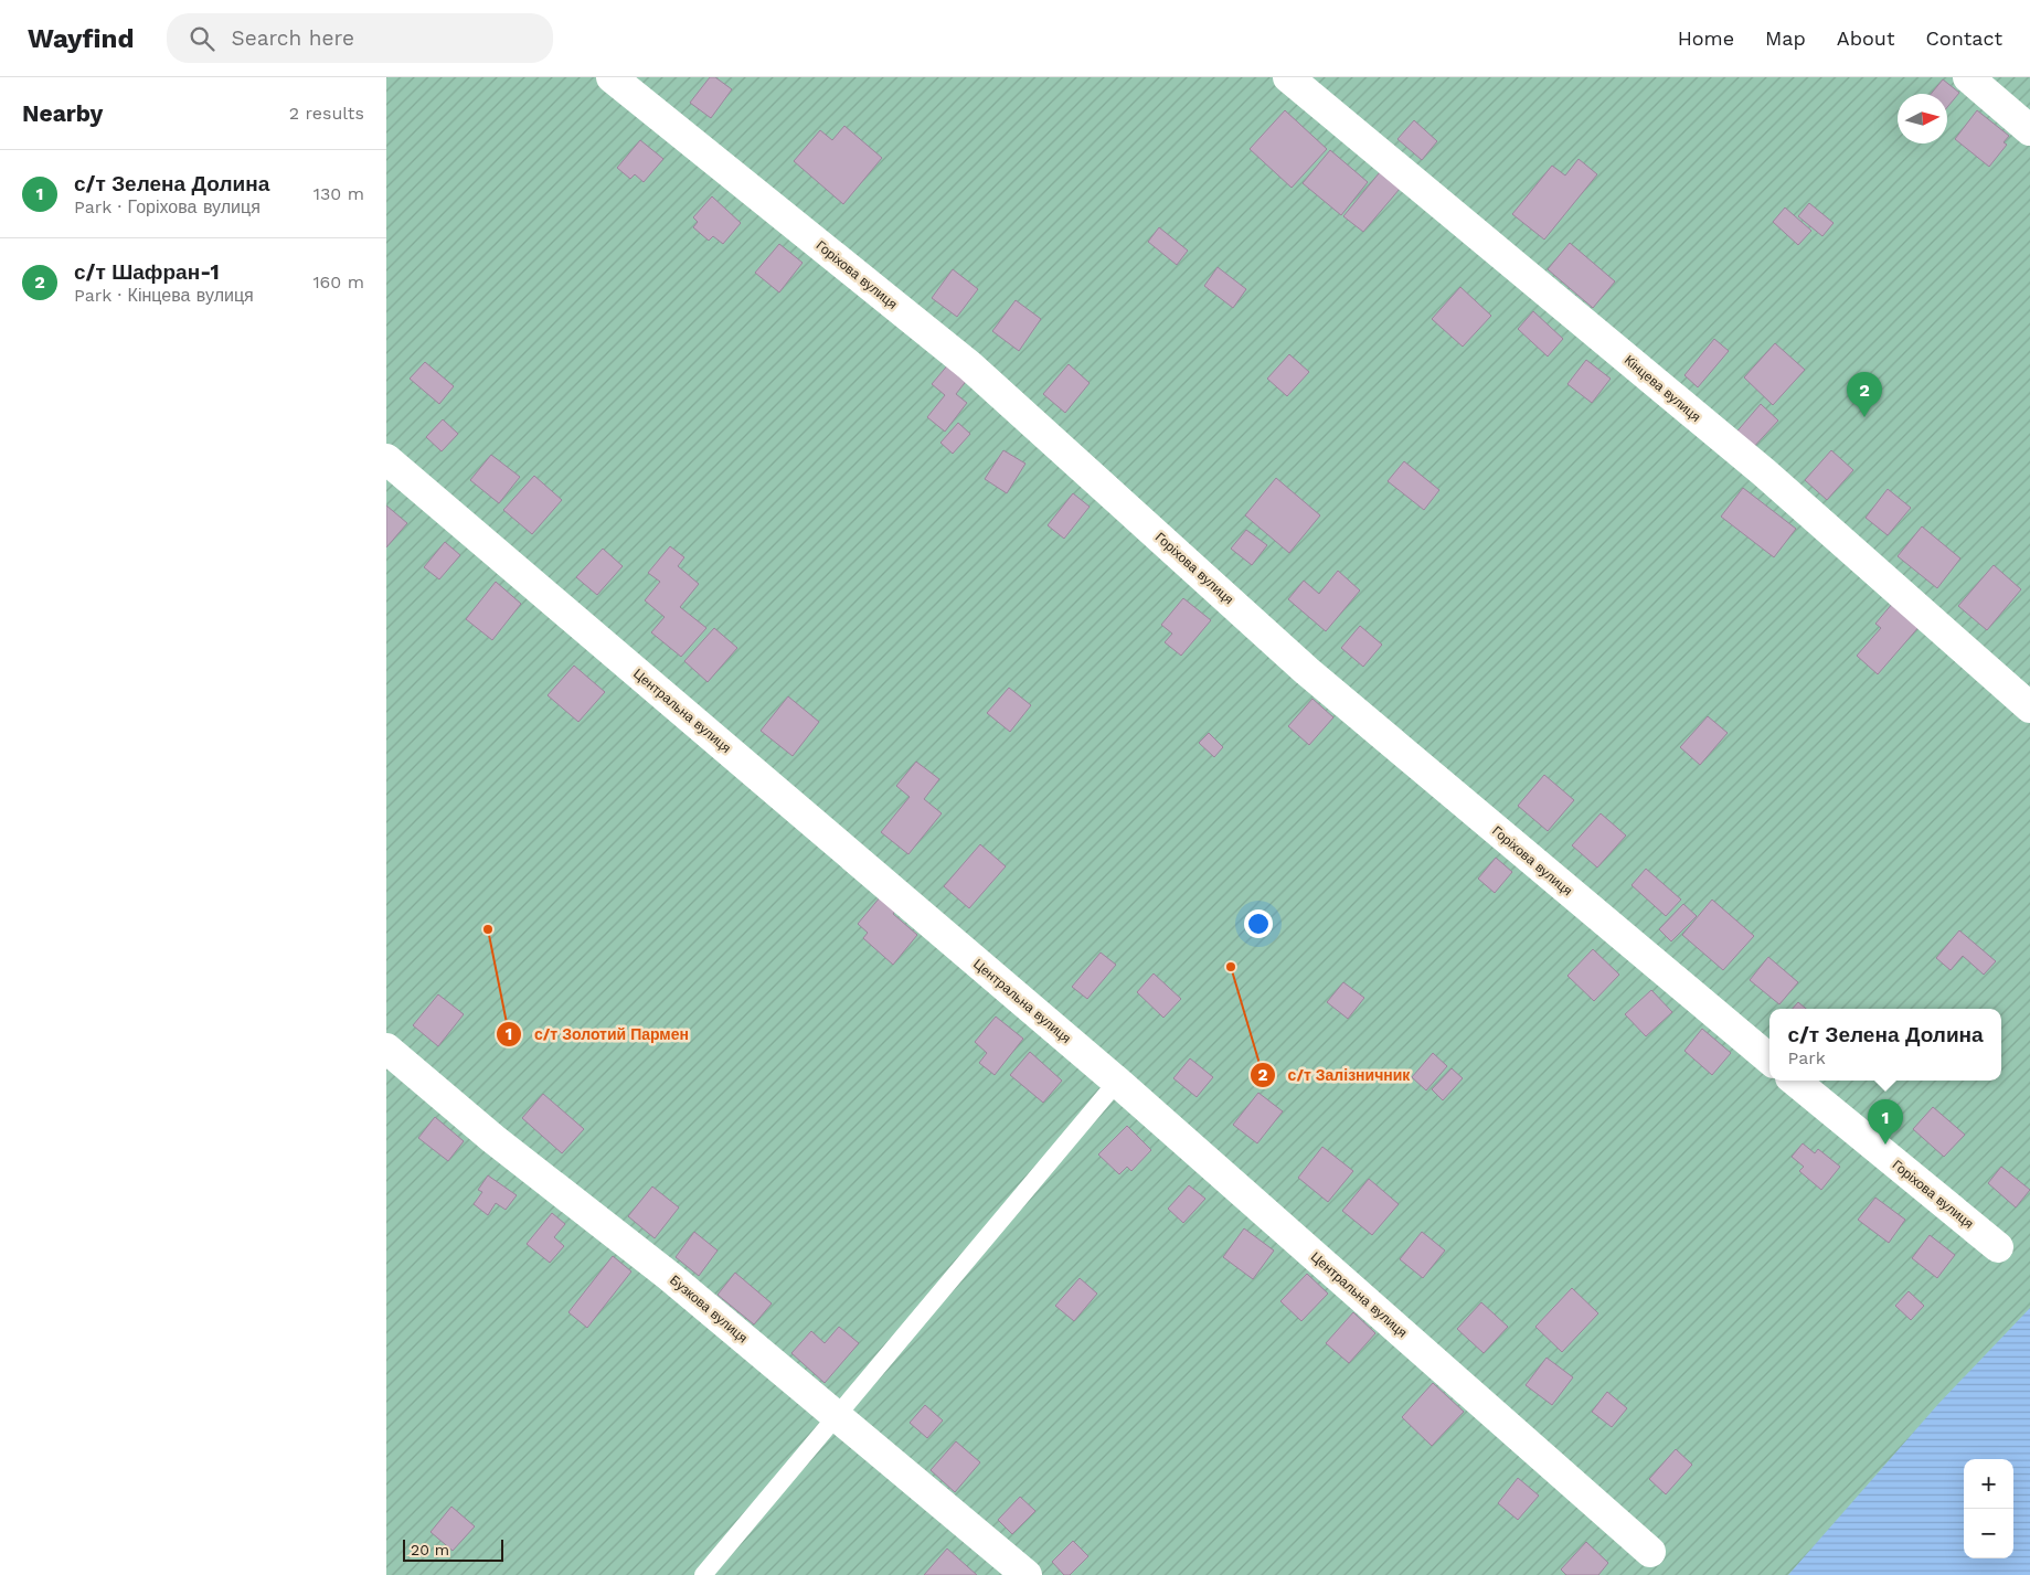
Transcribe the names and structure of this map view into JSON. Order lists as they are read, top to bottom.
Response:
{
  "streets": {
    "street": [
      "Горіхова вулиця",
      "Кінцева вулиця",
      "Центральна вулиця",
      "Бузкова вулиця"
    ]
  },
  "places": ["с/т Золотий Пармен", "с/т Залізничник"],
  "scale_bar": "20 m",
  "north": "right",
  "page": {
    "header": "Wayfind",
    "search": "Search here",
    "nav": [
      "Home",
      "Map",
      "About",
      "Contact"
    ],
    "heading": ["Nearby", "2 results"],
    "list": [
      {
        "mark": "1",
        "name": "с/т Зелена Долина",
        "note": "Park · Горіхова вулиця",
        "value": "130 m"
      },
      {
        "mark": "2",
        "name": "с/т Шафран-1",
        "note": "Park · Кінцева вулиця",
        "value": "160 m"
      }
    ],
    "pins": ["2", "1"],
    "popup": ["с/т Зелена Долина", "Park"],
    "map_buttons": ["+", "−"],
    "scale": "20 m"
  }
}
